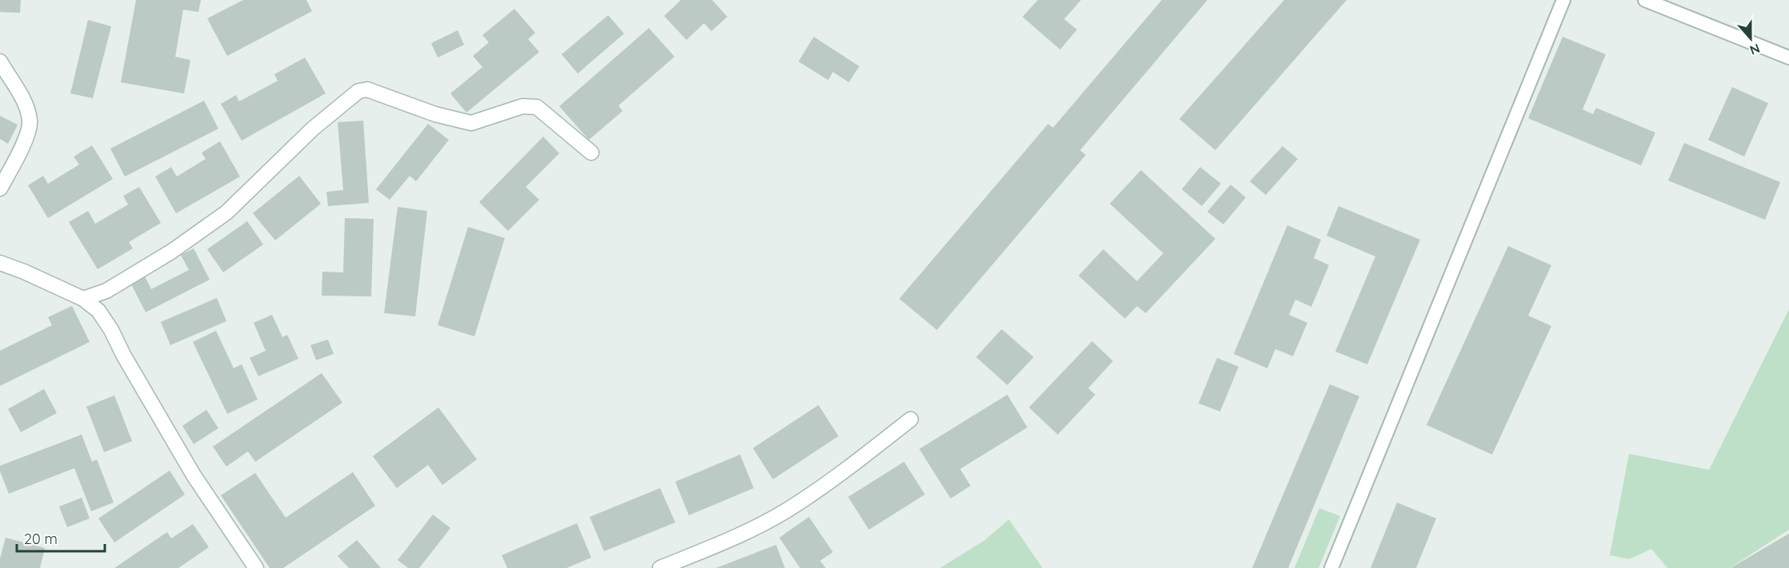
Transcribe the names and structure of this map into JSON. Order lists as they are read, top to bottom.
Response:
{
  "scale_bar": "20 m",
  "north": "bottom"
}
